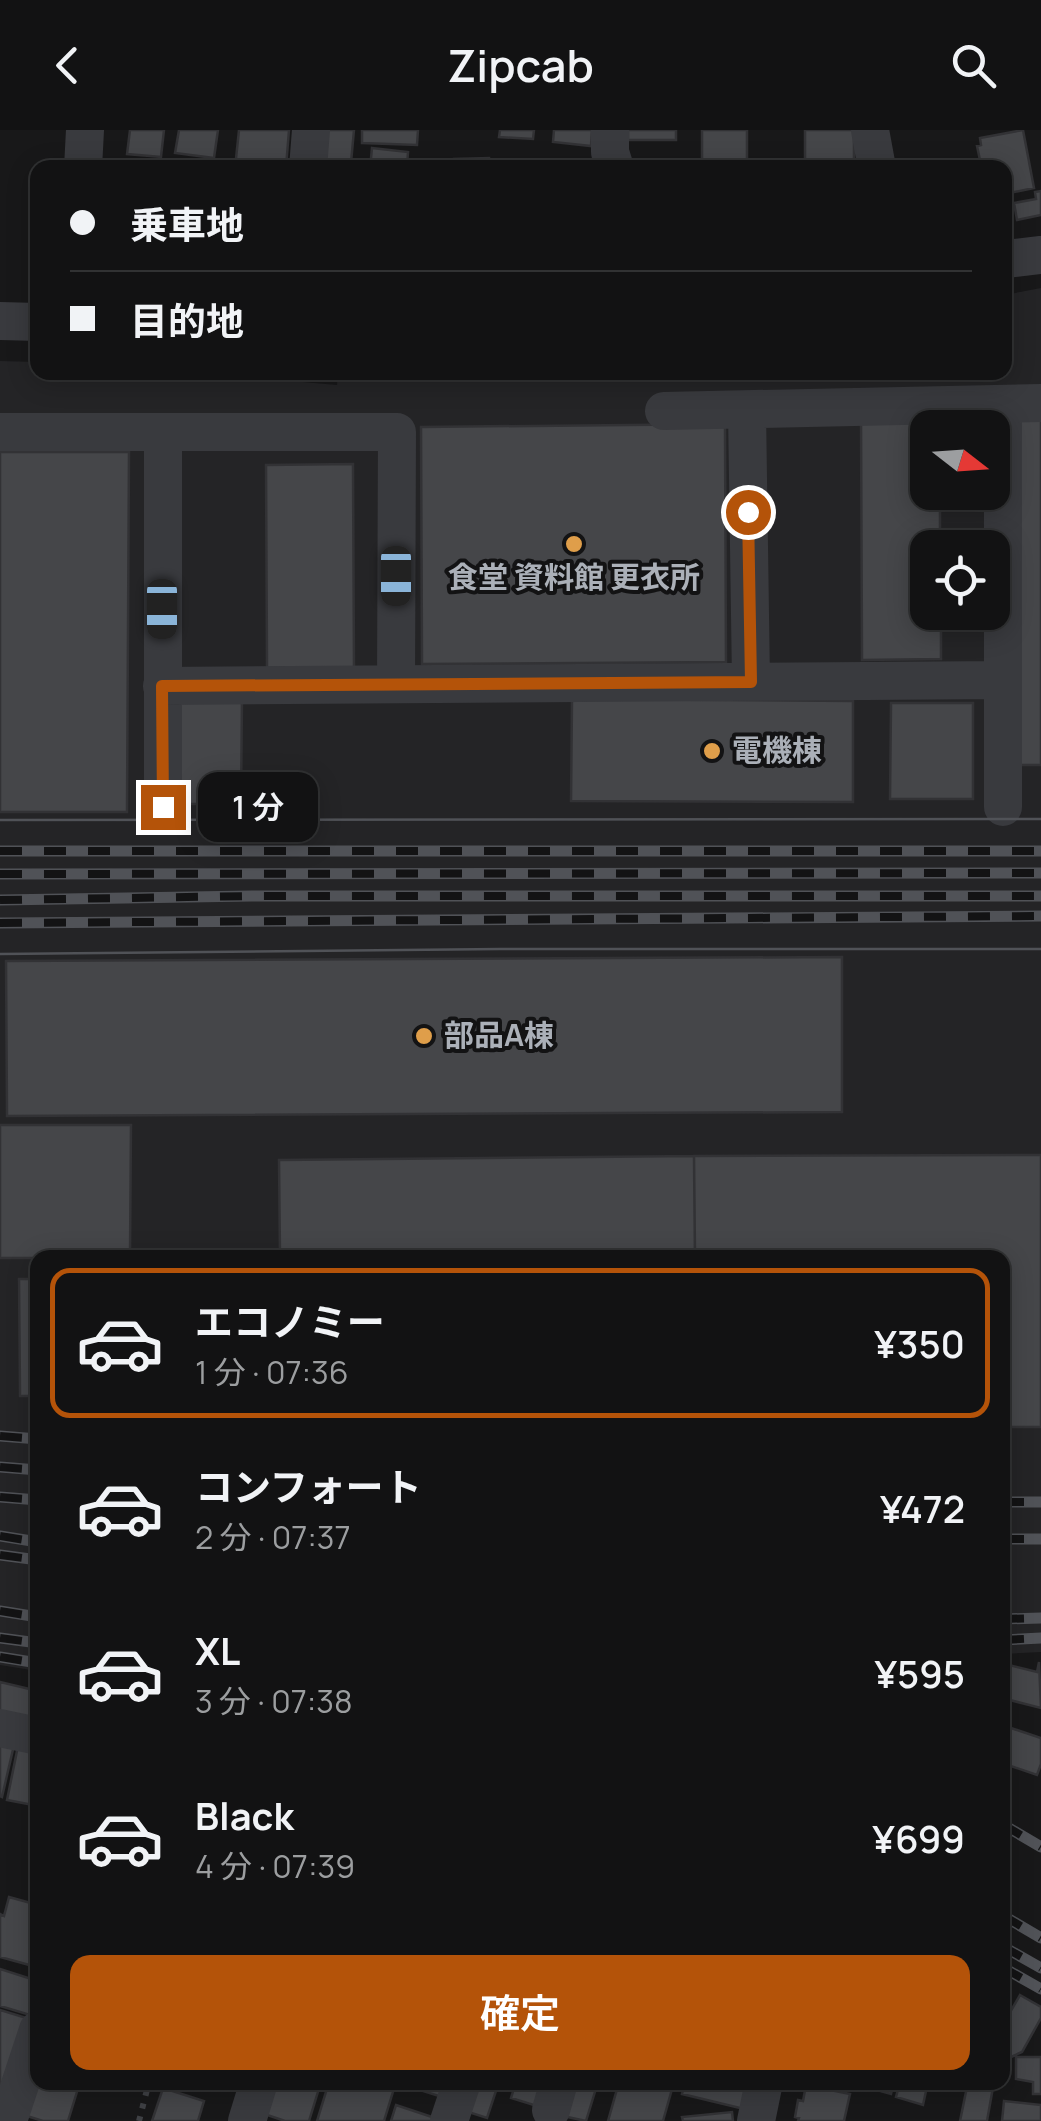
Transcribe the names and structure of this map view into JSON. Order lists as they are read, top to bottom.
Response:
{
  "places": ["食堂 資料館 更衣所", "電機棟", "部品A棟"],
  "north": "right",
  "page": {
    "header": "Zipcab",
    "banner": ["乗車地", "目的地"],
    "bubble": "1 分",
    "list": [
      {
        "name": "エコノミー",
        "note": "1 分 · 07:36",
        "value": "¥350"
      },
      {
        "name": "コンフォート",
        "note": "2 分 · 07:37",
        "value": "¥472"
      },
      {
        "name": "XL",
        "note": "3 分 · 07:38",
        "value": "¥595"
      },
      {
        "name": "Black",
        "note": "4 分 · 07:39",
        "value": "¥699"
      }
    ],
    "buttons": "確定"
  }
}
